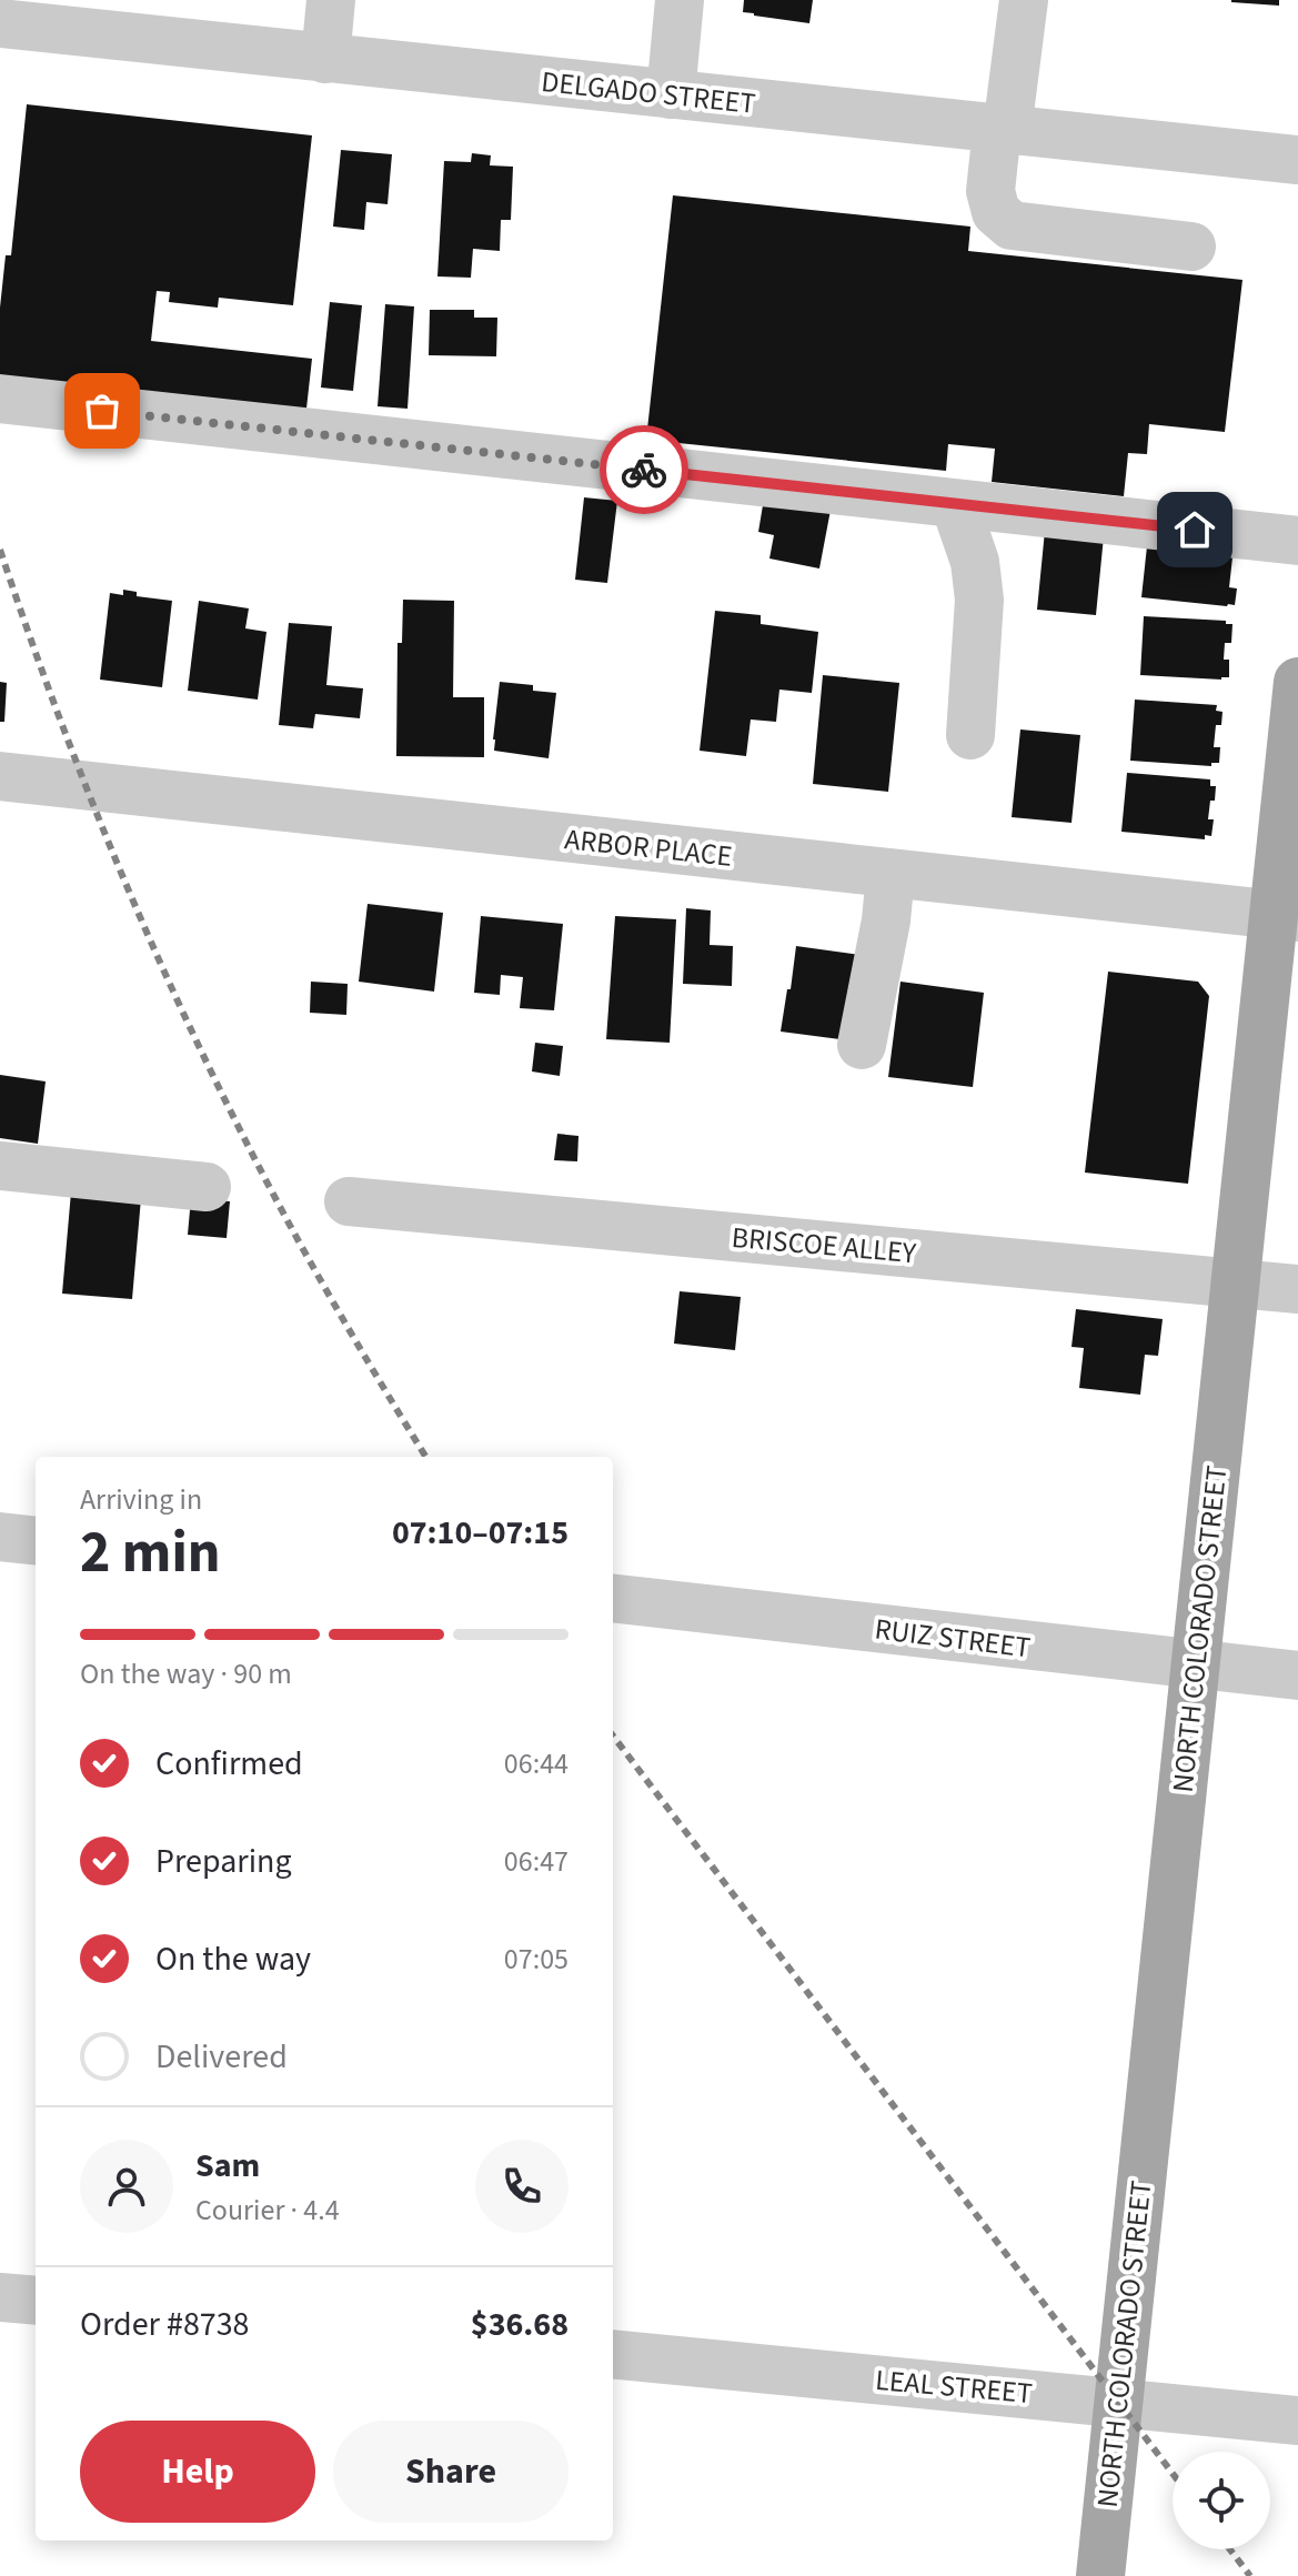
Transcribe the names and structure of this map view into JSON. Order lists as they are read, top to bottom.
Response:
{
  "streets": {
    "main road": ["NORTH COLORADO STREET"],
    "street": [
      "DELGADO STREET",
      "ARBOR PLACE",
      "BRISCOE ALLEY",
      "RUIZ STREET",
      "LEAL STREET"
    ]
  },
  "crossings": [
    ["ARBOR PLACE", "NORTH COLORADO STREET"],
    ["BRISCOE ALLEY", "NORTH COLORADO STREET"],
    ["NORTH COLORADO STREET", "RUIZ STREET"],
    ["NORTH COLORADO STREET", "LEAL STREET"]
  ],
  "page": {
    "heading": ["2 min", "Arriving in", "07:10–07:15"],
    "panel": [
      "Sam",
      "Courier · 4.4",
      "Order #8738",
      "$36.68"
    ],
    "bar": "On the way · 90 m",
    "list": [
      ["Confirmed", "06:44"],
      ["Preparing", "06:47"],
      ["On the way", "07:05"],
      "Delivered"
    ],
    "buttons": ["Help", "Share"]
  }
}
